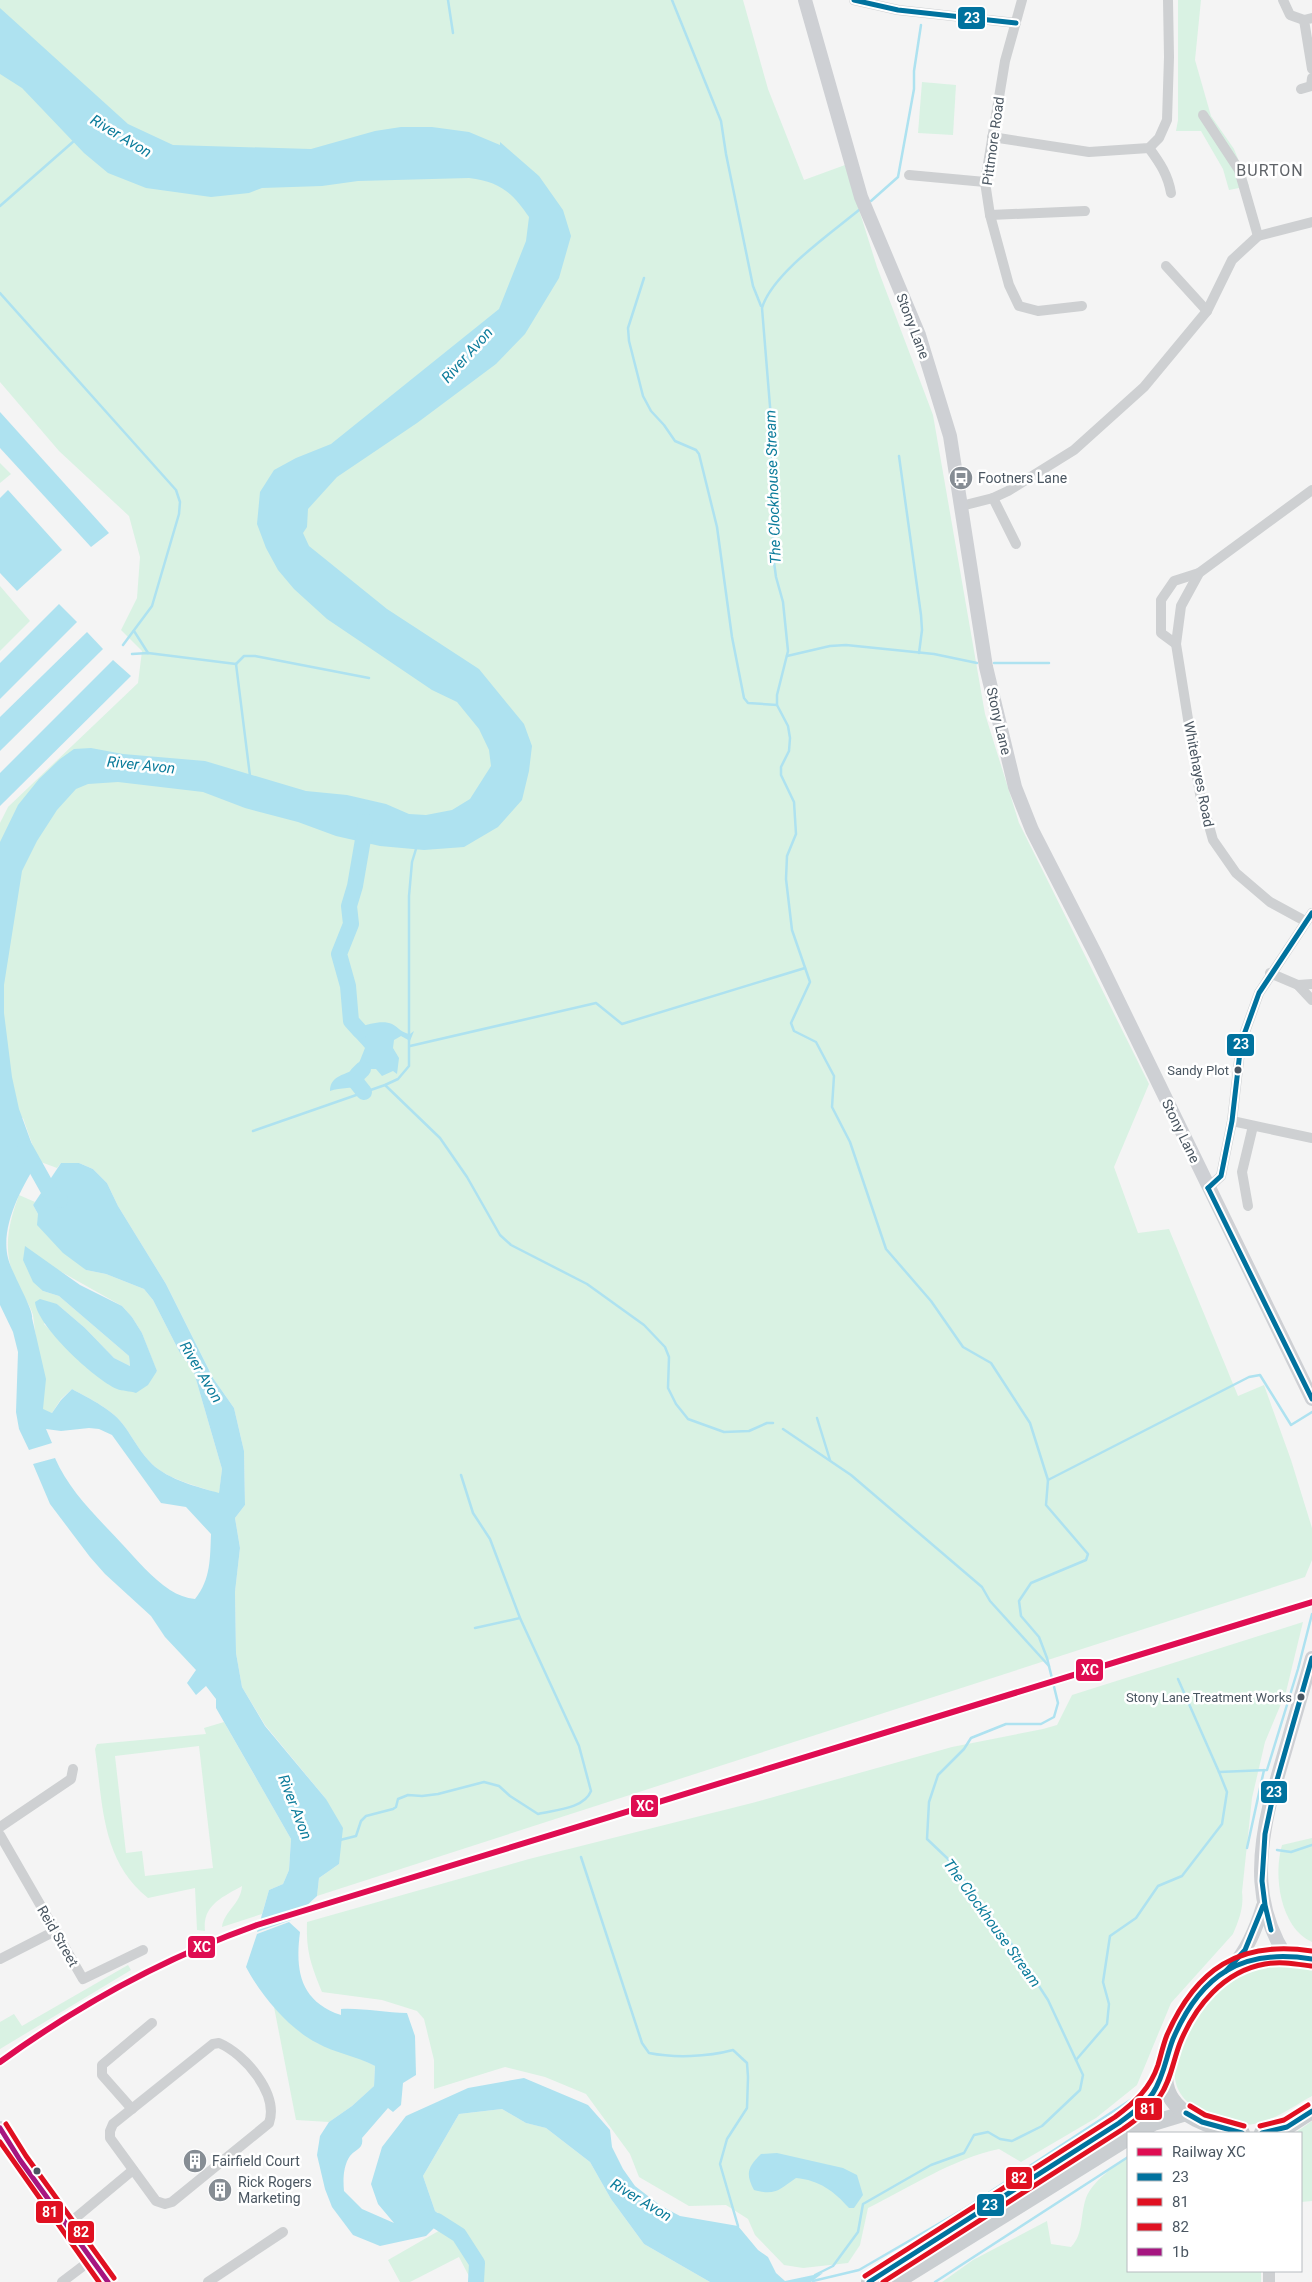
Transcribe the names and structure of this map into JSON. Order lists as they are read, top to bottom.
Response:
{
  "streets": {
    "main road": ["Stony Lane"],
    "street": ["Pittmore Road", "Whitehayes Road", "Reid Street"]
  },
  "districts": ["BURTON"],
  "water": ["River Avon", "The Clockhouse Stream"],
  "places": {
    "bus stop": ["Footners Lane"],
    "other": ["Sandy Plot", "Stony Lane Treatment Works"],
    "building": ["Fairfield Court", "Rick Rogers Marketing"]
  },
  "lines": [
    "transit line 23",
    "rail line XC",
    "transit line 82",
    "transit line 81",
    "transit line 1b"
  ],
  "legend": [
    "Railway XC",
    "23",
    "81",
    "82",
    "1b"
  ]
}
